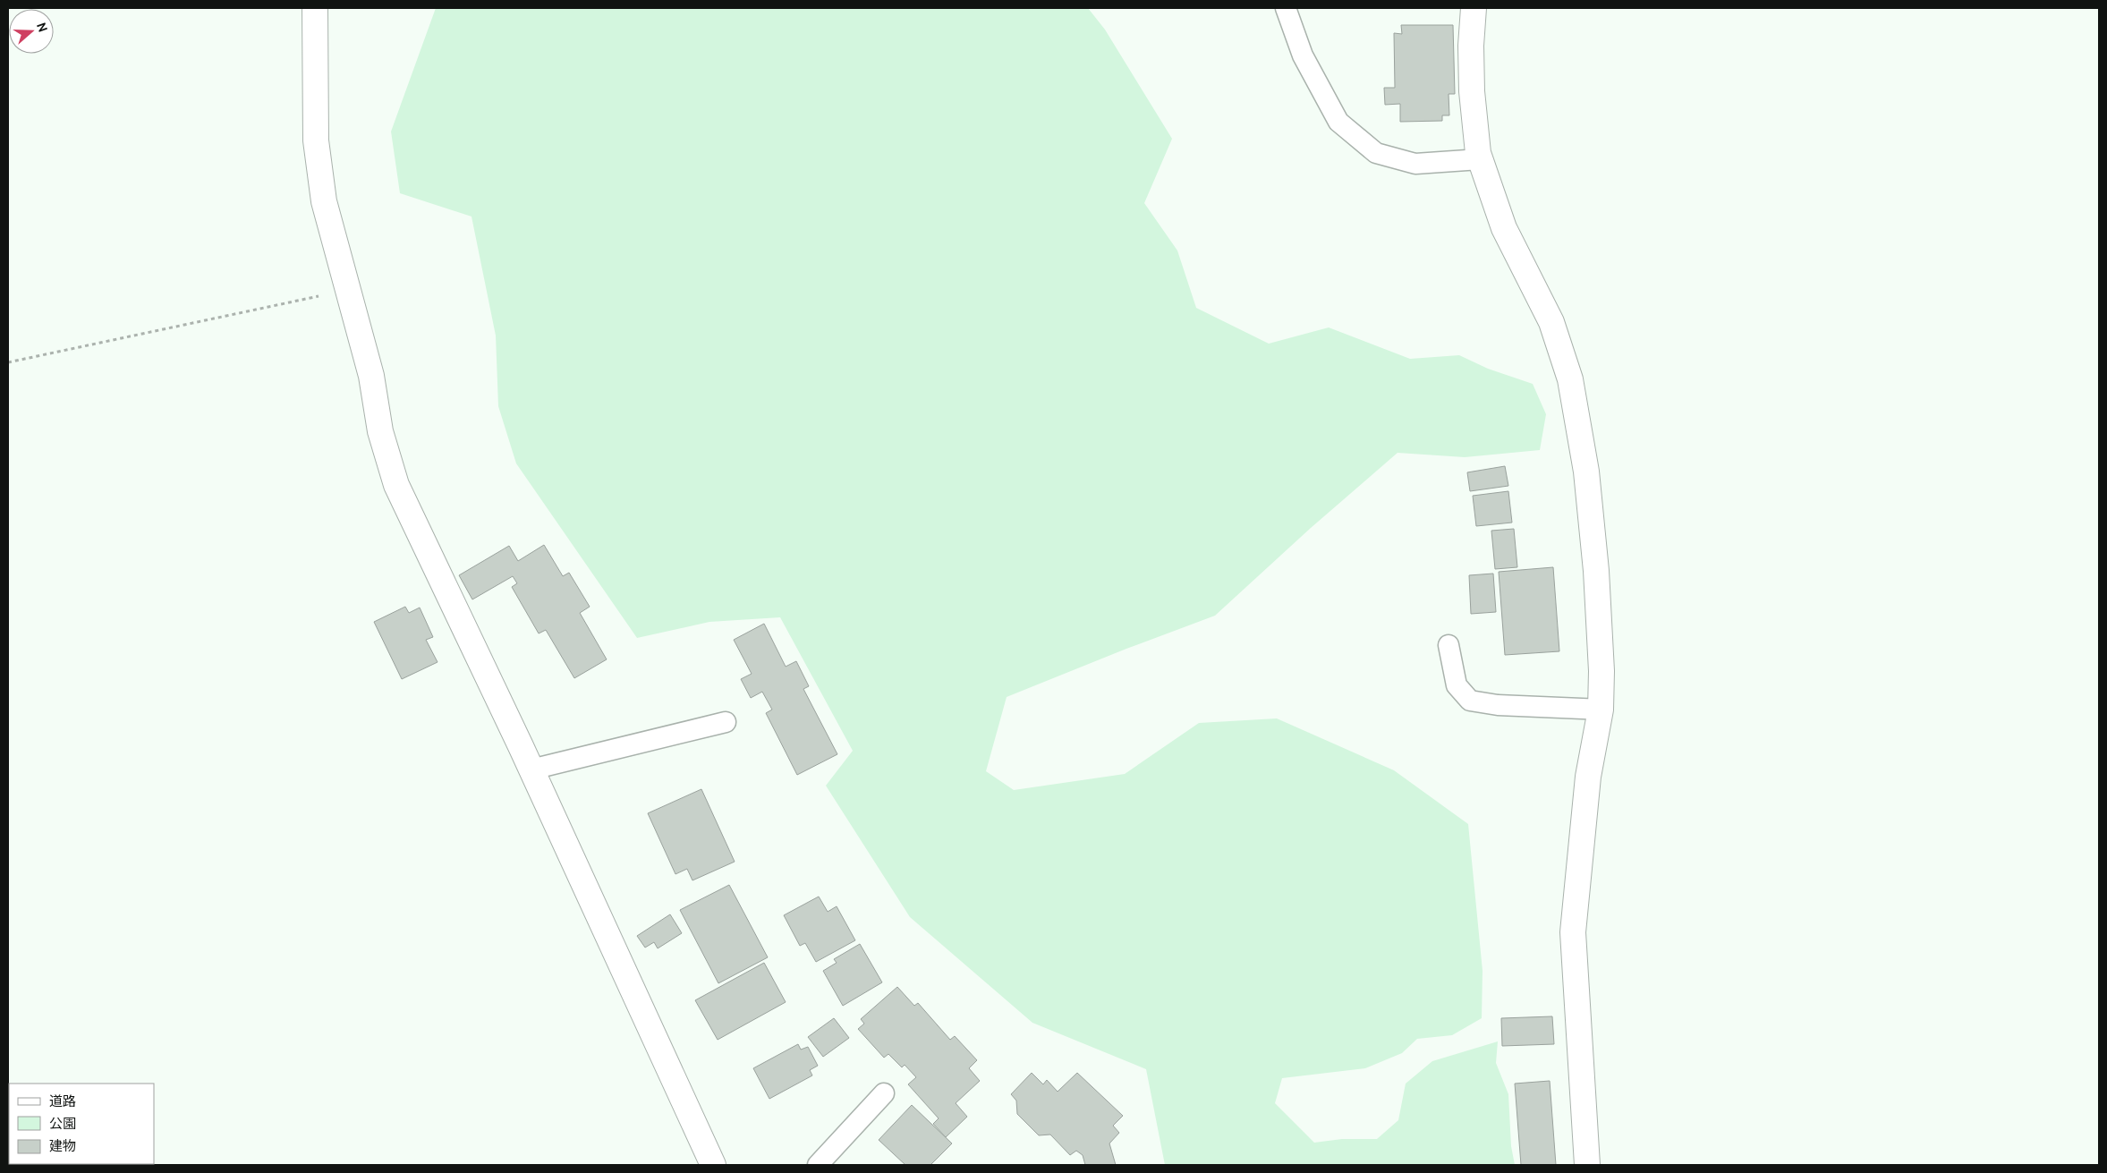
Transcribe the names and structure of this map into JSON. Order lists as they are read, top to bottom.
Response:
{
  "legend": ["道路", "公園", "建物"],
  "north": "right"
}
